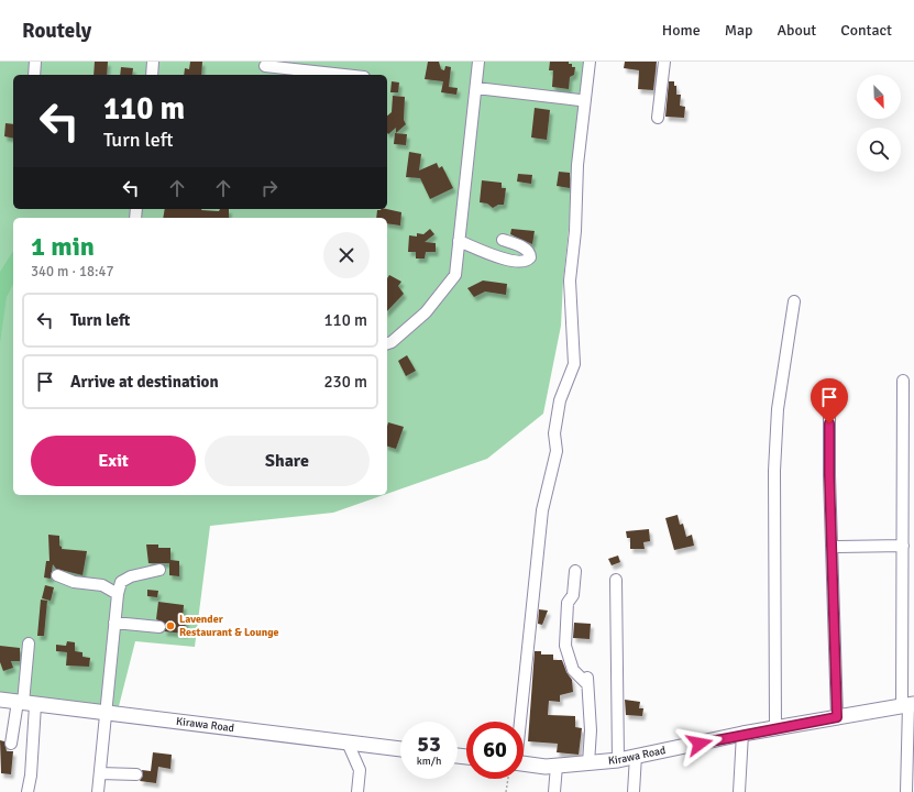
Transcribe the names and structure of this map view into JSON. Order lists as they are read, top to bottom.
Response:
{
  "streets": {
    "main road": ["Kirawa Road"]
  },
  "places": ["Lavender Restaurant & Lounge"],
  "north": "bottom right",
  "page": {
    "header": "Routely",
    "nav": [
      "Home",
      "Map",
      "About",
      "Contact"
    ],
    "turn": ["110 m", "Turn left"],
    "heading": ["1 min", "340 m · 18:47"],
    "list": [
      {
        "name": "Turn left",
        "value": "110 m"
      },
      {
        "name": "Arrive at destination",
        "value": "230 m"
      }
    ],
    "buttons": ["Exit", "Share"],
    "speed": "53 km/h",
    "limit": "60"
  }
}
